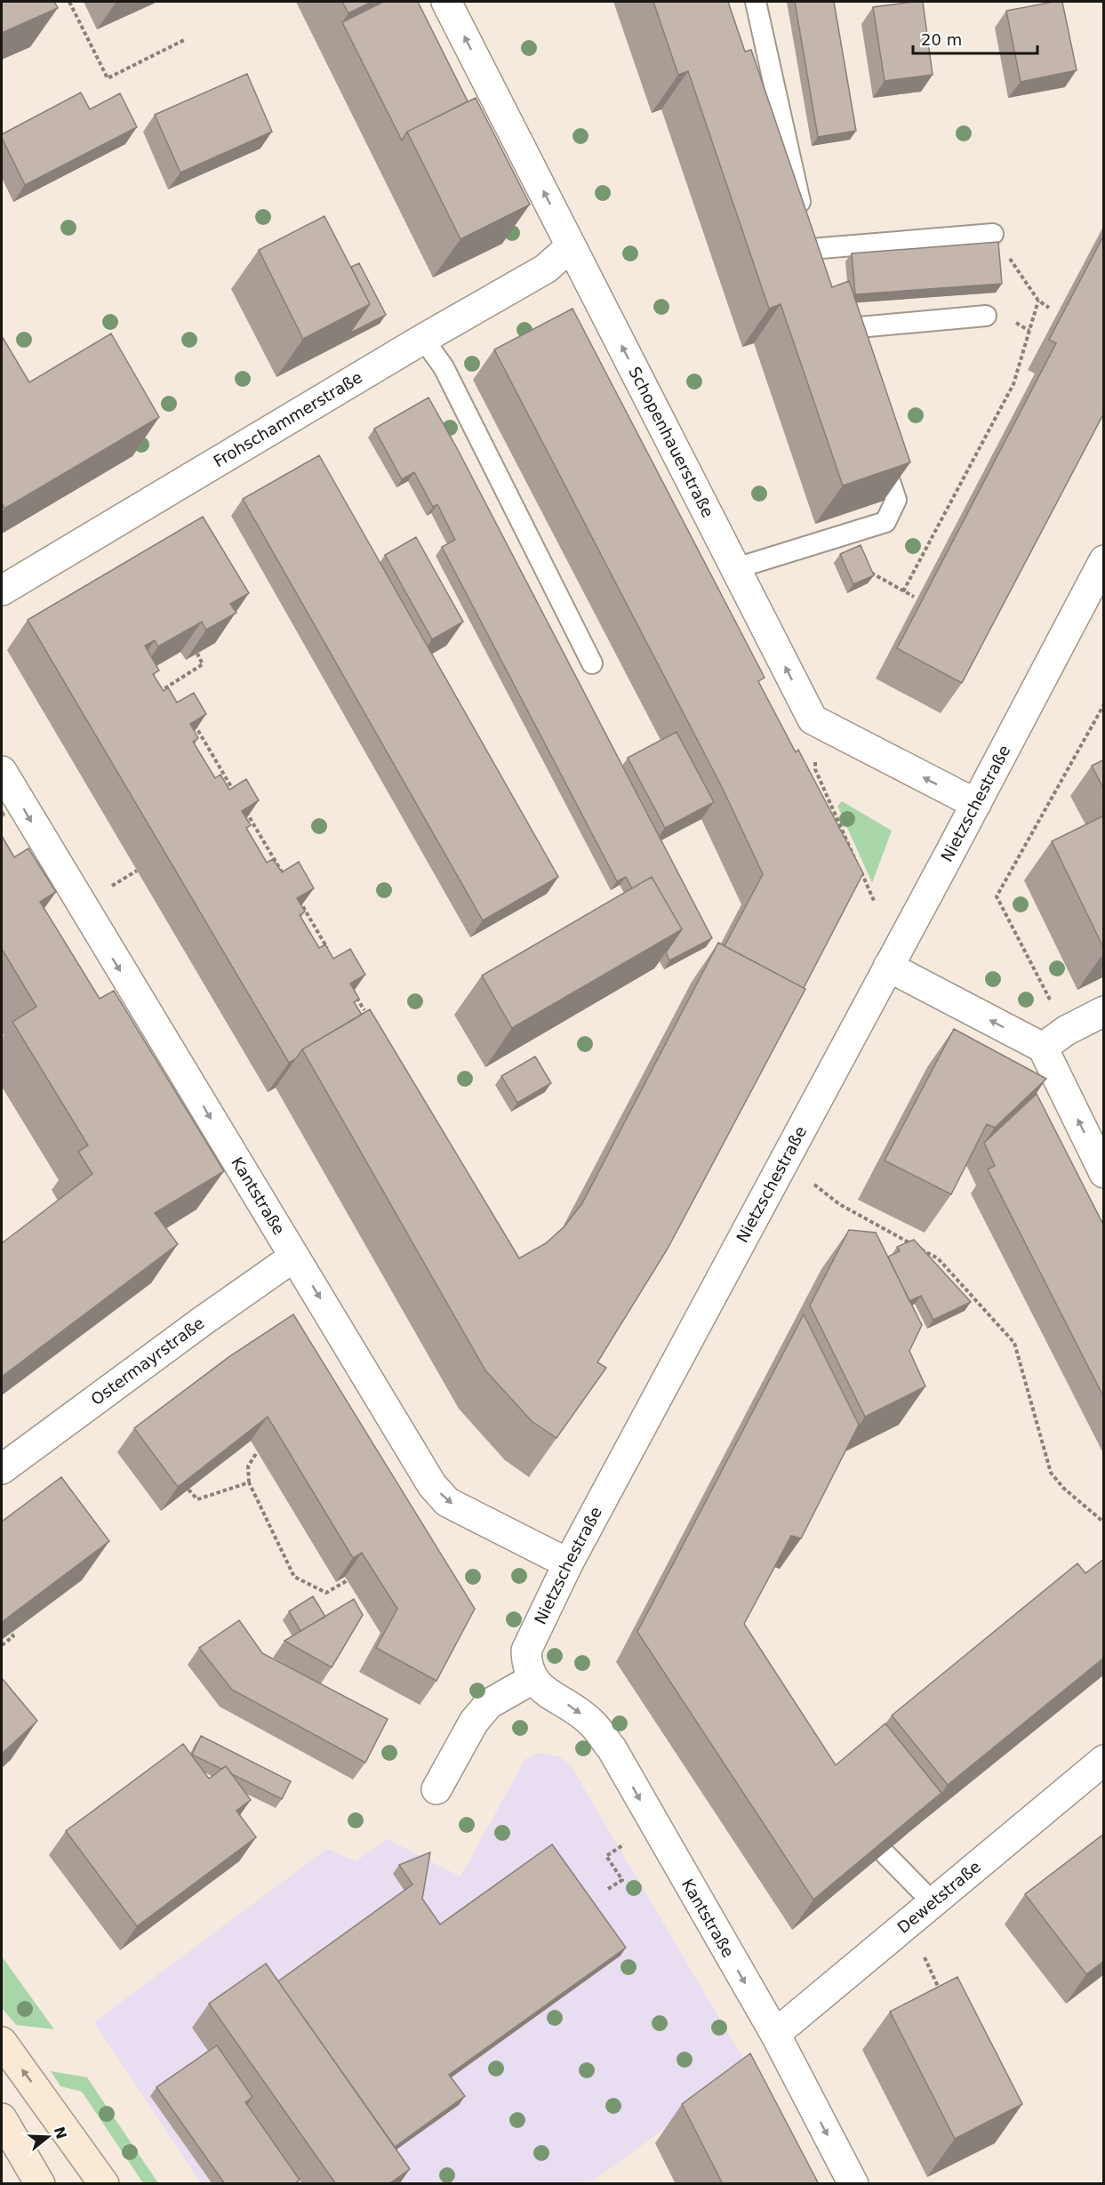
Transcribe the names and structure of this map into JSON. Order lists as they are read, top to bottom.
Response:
{
  "streets": {
    "street": [
      "Frohschammerstraße",
      "Schopenhauerstraße",
      "Nietzschestraße",
      "Kantstraße",
      "Ostermayrstraße",
      "Dewetstraße"
    ]
  },
  "crossings": [
    ["Frohschammerstraße", "Schopenhauerstraße"],
    ["Nietzschestraße", "Kantstraße"],
    ["Kantstraße", "Ostermayrstraße"],
    ["Kantstraße", "Dewetstraße"]
  ],
  "one_way": ["Schopenhauerstraße", "Kantstraße"],
  "scale_bar": "20 m",
  "north": "right"
}
